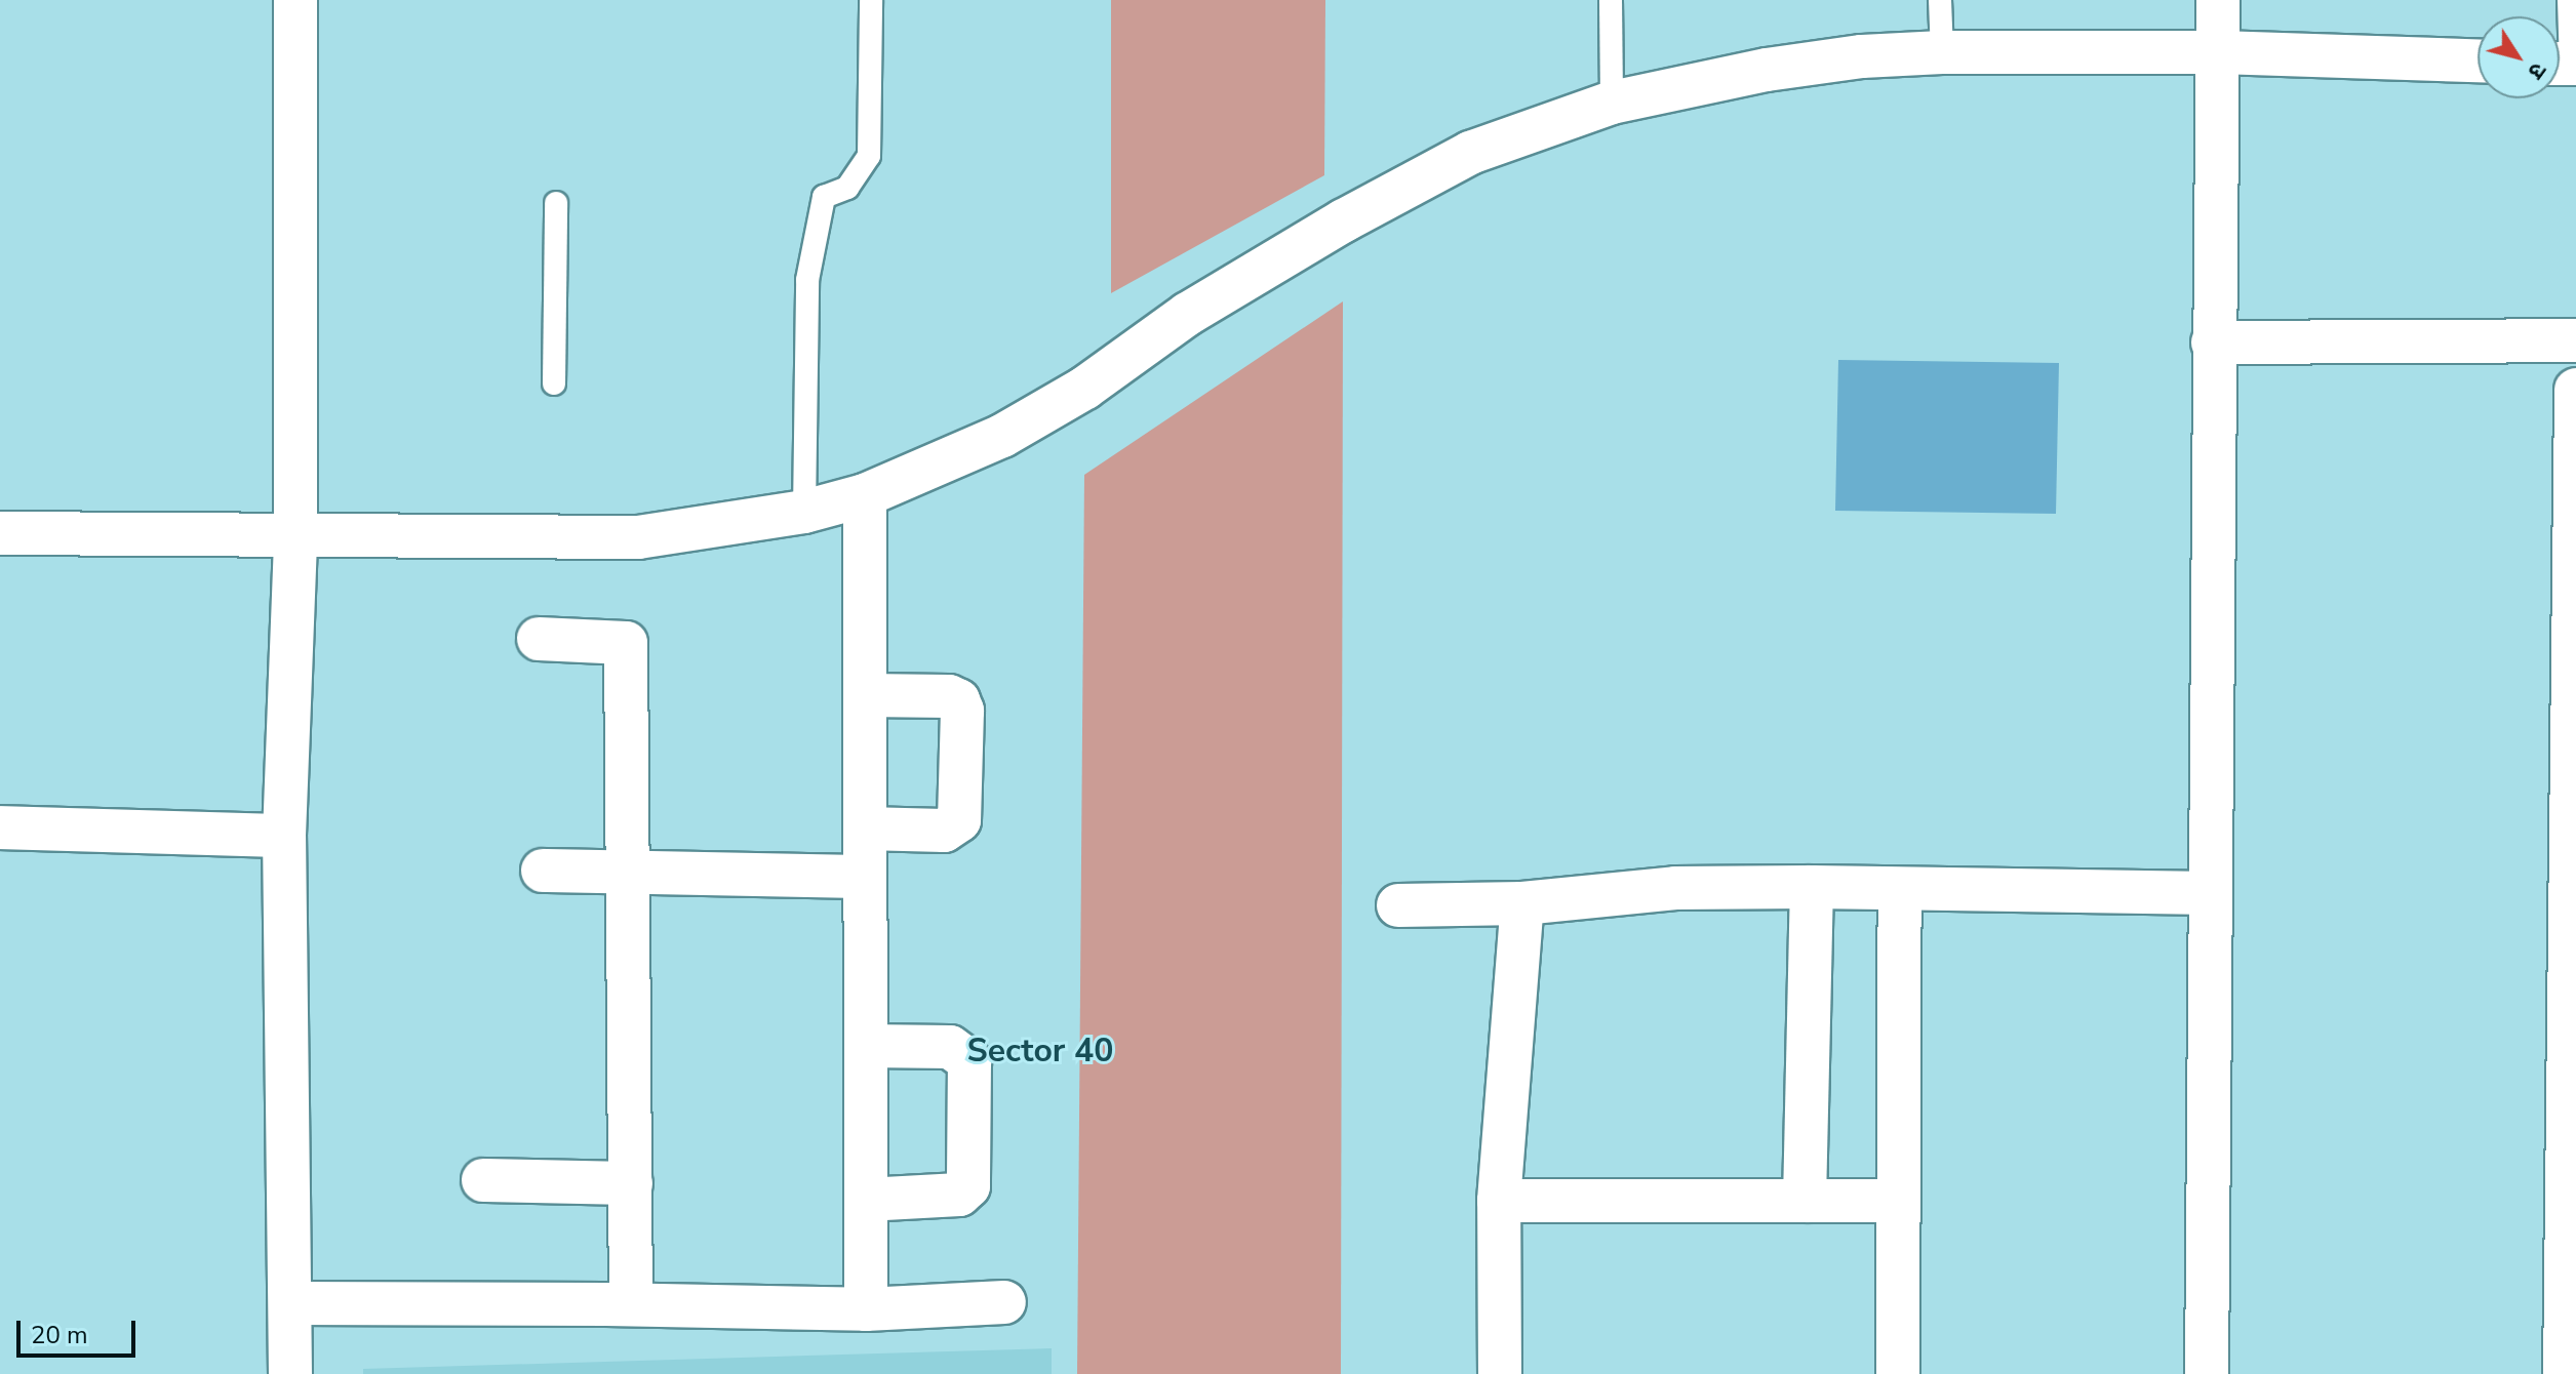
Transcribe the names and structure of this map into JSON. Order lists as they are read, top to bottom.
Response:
{
  "districts": ["Sector 40"],
  "scale_bar": "20 m",
  "north": "bottom right"
}
